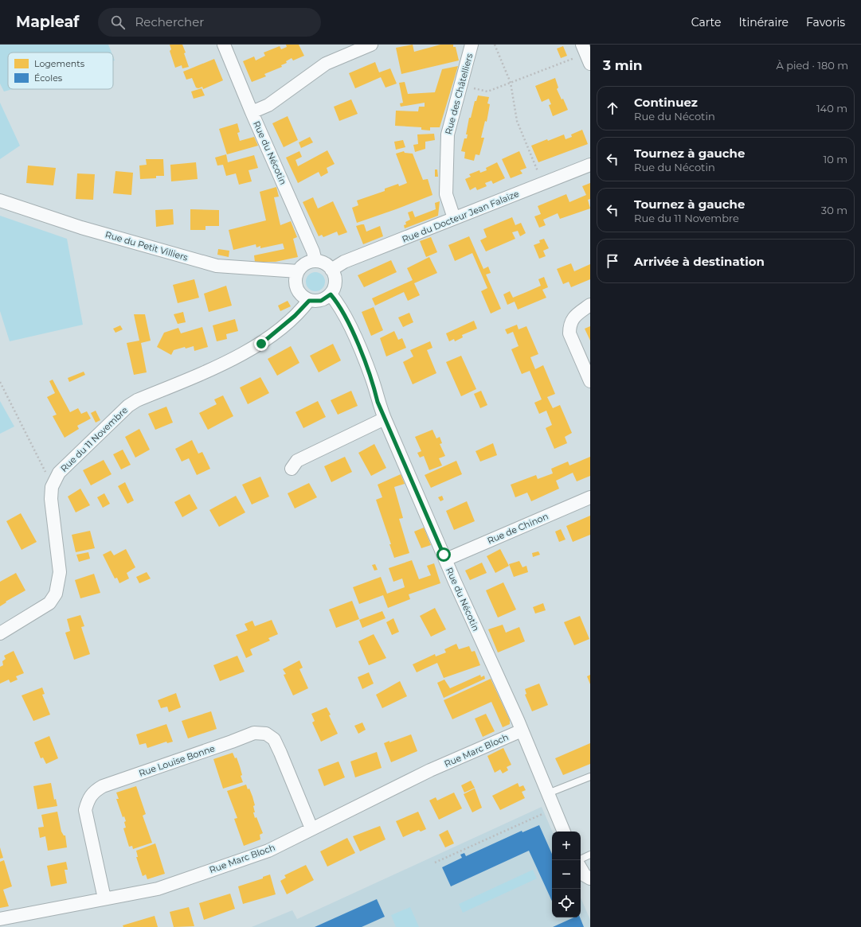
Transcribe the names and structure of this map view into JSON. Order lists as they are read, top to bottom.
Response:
{
  "streets": {
    "street": [
      "Rue des Châtelliers",
      "Rue du Nécotin",
      "Rue du Docteur Jean Falaize",
      "Rue du Petit Villiers",
      "Rue du 11 Novembre",
      "Rue de Chinon",
      "Rue Marc Bloch",
      "Rue Louise Bonne"
    ]
  },
  "crossings": [
    ["Rue des Châtelliers", "Rue du Docteur Jean Falaize"],
    ["Rue du Nécotin", "Rue du Docteur Jean Falaize"],
    ["Rue du Nécotin", "Rue du Petit Villiers"],
    ["Rue du Nécotin", "Rue du 11 Novembre"],
    ["Rue du Nécotin", "Rue de Chinon"],
    ["Rue du Nécotin", "Rue Marc Bloch"],
    ["Rue du Docteur Jean Falaize", "Rue du Petit Villiers"],
    ["Rue du Docteur Jean Falaize", "Rue du 11 Novembre"],
    ["Rue du Petit Villiers", "Rue du 11 Novembre"],
    ["Rue Marc Bloch", "Rue Louise Bonne"]
  ],
  "legend": ["Logements", "Écoles"],
  "page": {
    "header": "Mapleaf",
    "search": "Rechercher",
    "nav": ["Carte", "Itinéraire", "Favoris"],
    "heading": ["3 min", "À pied · 180 m"],
    "list": [
      ["Continuez", "Rue du Nécotin", "140 m"],
      ["Tournez à gauche", "Rue du Nécotin", "10 m"],
      ["Tournez à gauche", "Rue du 11 Novembre", "30 m"],
      "Arrivée à destination"
    ],
    "map_buttons": ["+", "−"]
  }
}
